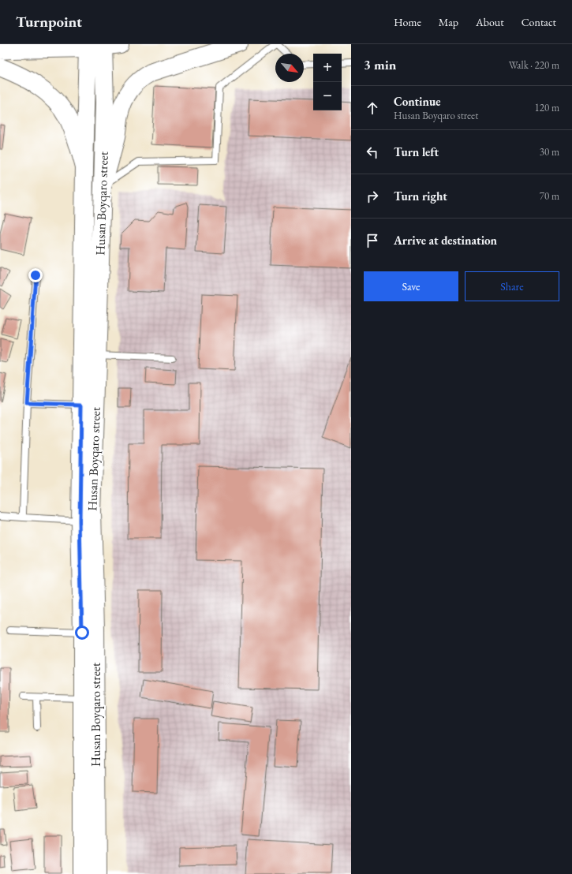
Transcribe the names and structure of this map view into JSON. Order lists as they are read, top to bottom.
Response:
{
  "streets": {
    "main road": ["Husan Boyqaro street"]
  },
  "north": "bottom right",
  "page": {
    "header": "Turnpoint",
    "nav": [
      "Home",
      "Map",
      "About",
      "Contact"
    ],
    "heading": ["3 min", "Walk · 220 m"],
    "map_buttons": ["+", "−"],
    "list": [
      ["Continue", "Husan Boyqaro street", "120 m"],
      ["Turn left", "30 m"],
      ["Turn right", "70 m"],
      "Arrive at destination"
    ],
    "buttons": ["Save", "Share"]
  }
}
